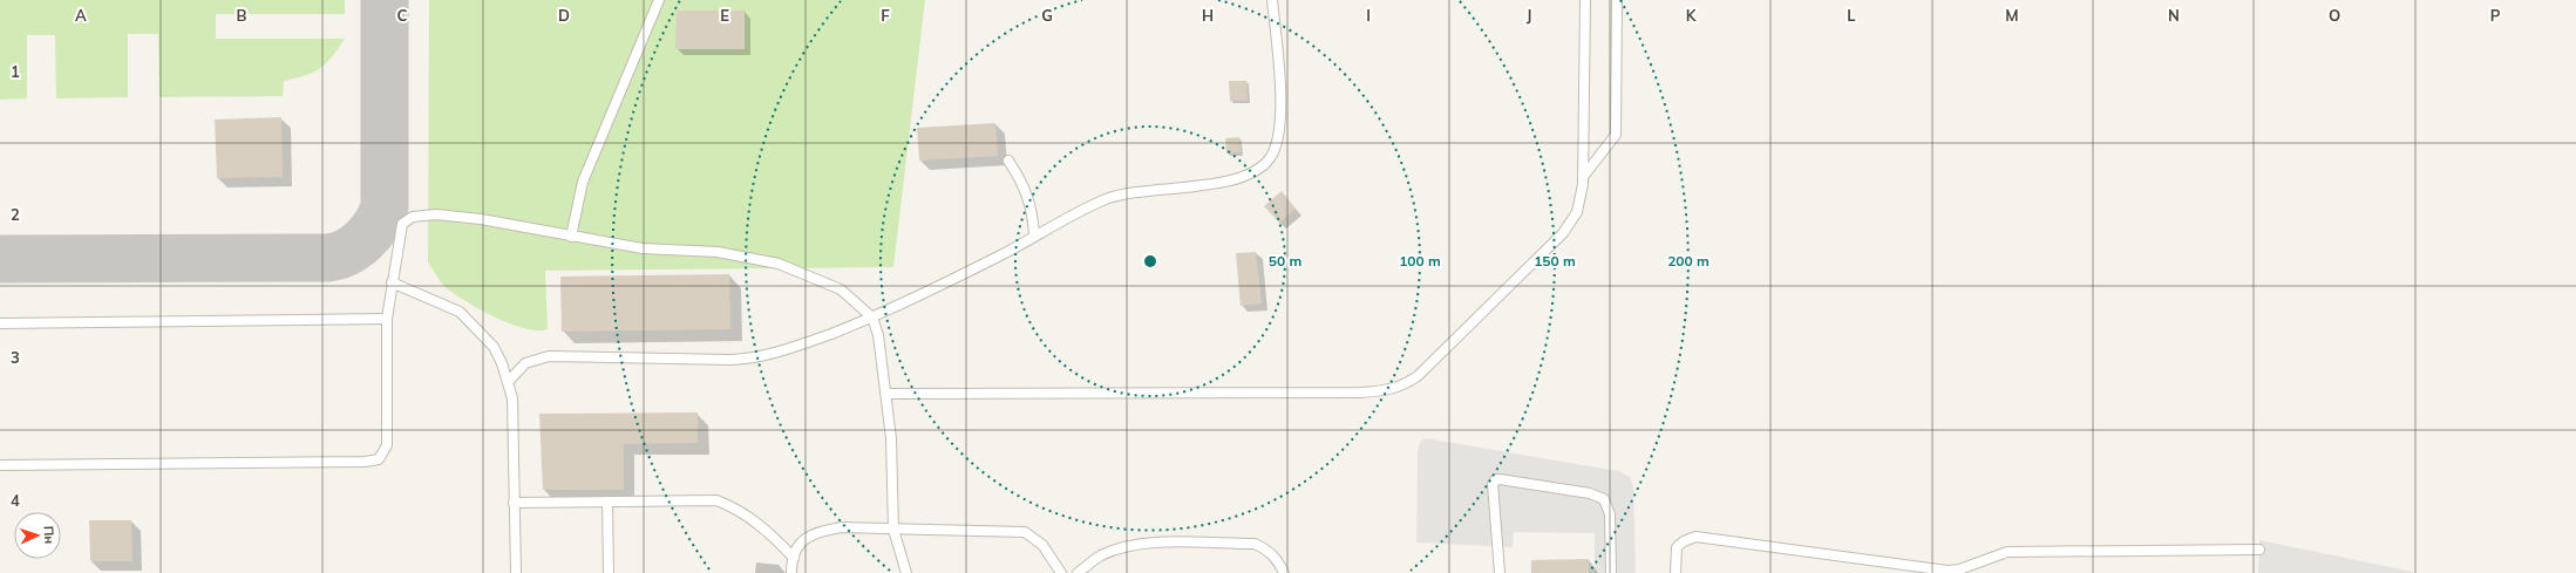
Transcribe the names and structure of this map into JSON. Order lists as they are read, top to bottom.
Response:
{
  "north": "right",
  "grid": {
    "columns": [
      "A",
      "B",
      "C",
      "D",
      "E",
      "F",
      "G",
      "H",
      "I",
      "J",
      "K",
      "L",
      "M",
      "N",
      "O",
      "P"
    ],
    "rows": [
      "1",
      "2",
      "3",
      "4"
    ]
  },
  "rings": [
    "50 m",
    "100 m",
    "150 m",
    "200 m"
  ]
}
